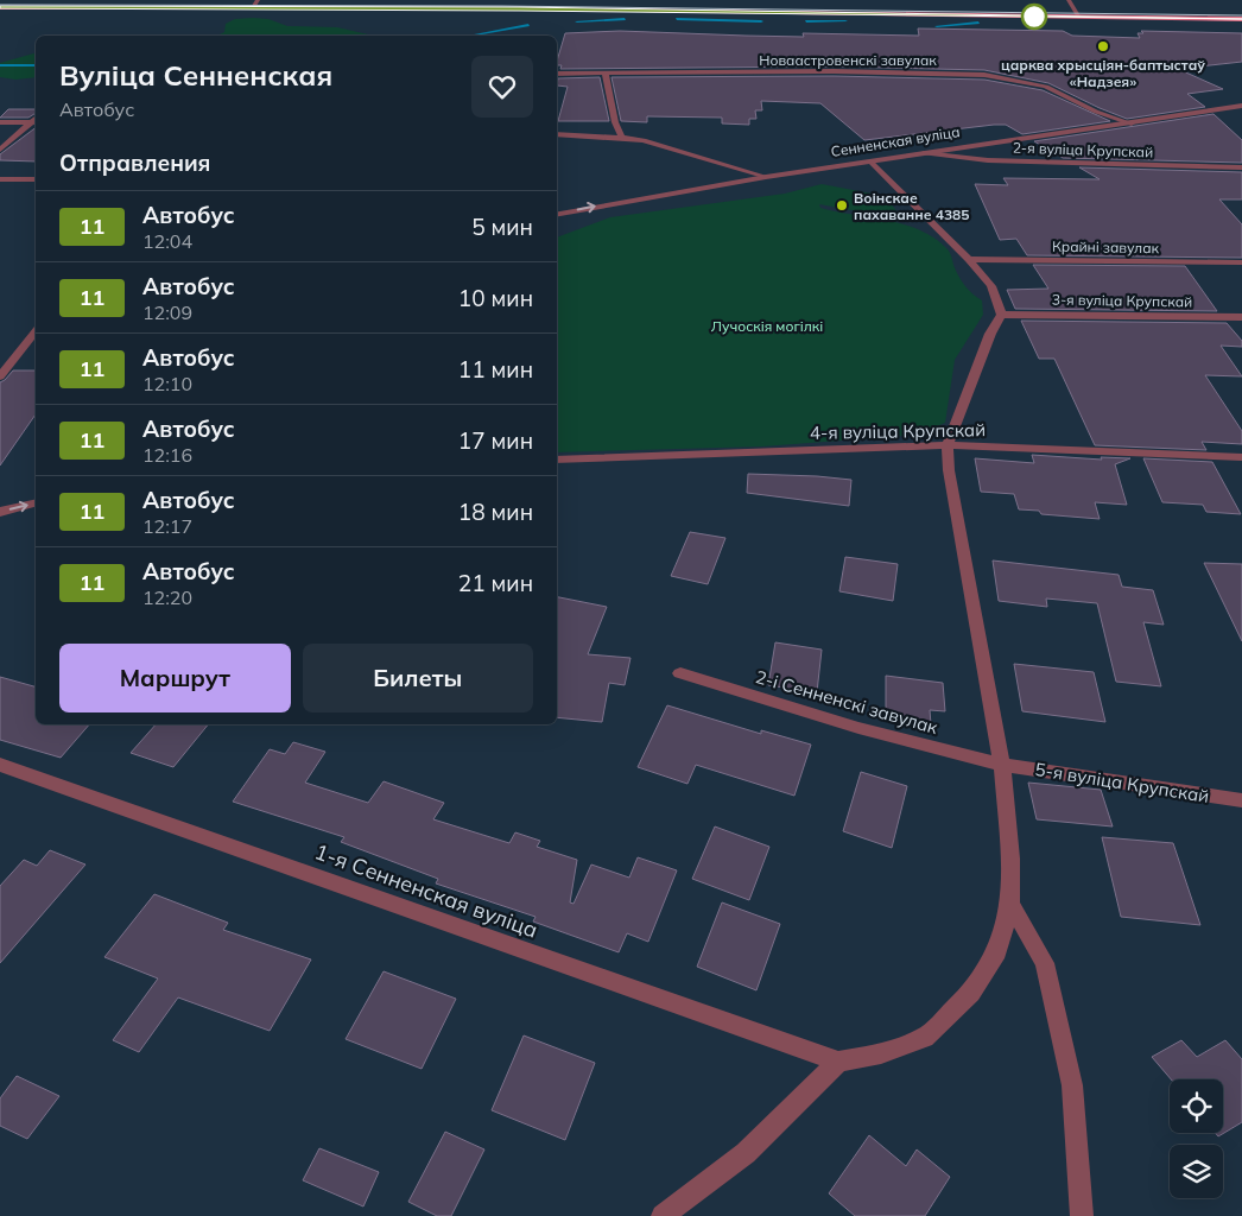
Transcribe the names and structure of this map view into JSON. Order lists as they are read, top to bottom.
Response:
{
  "streets": {
    "street": [
      "Новаастровенскі завулак",
      "Сенненская вуліца",
      "2-я вуліца Крупскай",
      "Крайні завулак",
      "3-я вуліца Крупскай",
      "4-я вуліца Крупскай",
      "2-і Сенненскі завулак",
      "5-я вуліца Крупскай",
      "1-я Сенненская вуліца"
    ]
  },
  "crossings": [
    ["Новаастровенскі завулак", "Сенненская вуліца"],
    ["Сенненская вуліца", "2-я вуліца Крупскай"],
    ["2-і Сенненскі завулак", "5-я вуліца Крупскай"]
  ],
  "parks": ["Лучоскія могілкі"],
  "places": ["царква хрысціян-баптыстаў «Надзея»", "Воінскае пахаванне 4385"],
  "lines": ["bus line 11"],
  "page": {
    "heading": [
      ["Вуліца Сенненская", "Автобус"],
      "Отправления"
    ],
    "list": [
      {
        "mark": "11",
        "name": "Автобус",
        "note": "12:04",
        "value": "5 мин"
      },
      {
        "mark": "11",
        "name": "Автобус",
        "note": "12:09",
        "value": "10 мин"
      },
      {
        "mark": "11",
        "name": "Автобус",
        "note": "12:10",
        "value": "11 мин"
      },
      {
        "mark": "11",
        "name": "Автобус",
        "note": "12:16",
        "value": "17 мин"
      },
      {
        "mark": "11",
        "name": "Автобус",
        "note": "12:17",
        "value": "18 мин"
      },
      {
        "mark": "11",
        "name": "Автобус",
        "note": "12:20",
        "value": "21 мин"
      }
    ],
    "buttons": ["Маршрут", "Билеты"]
  }
}
